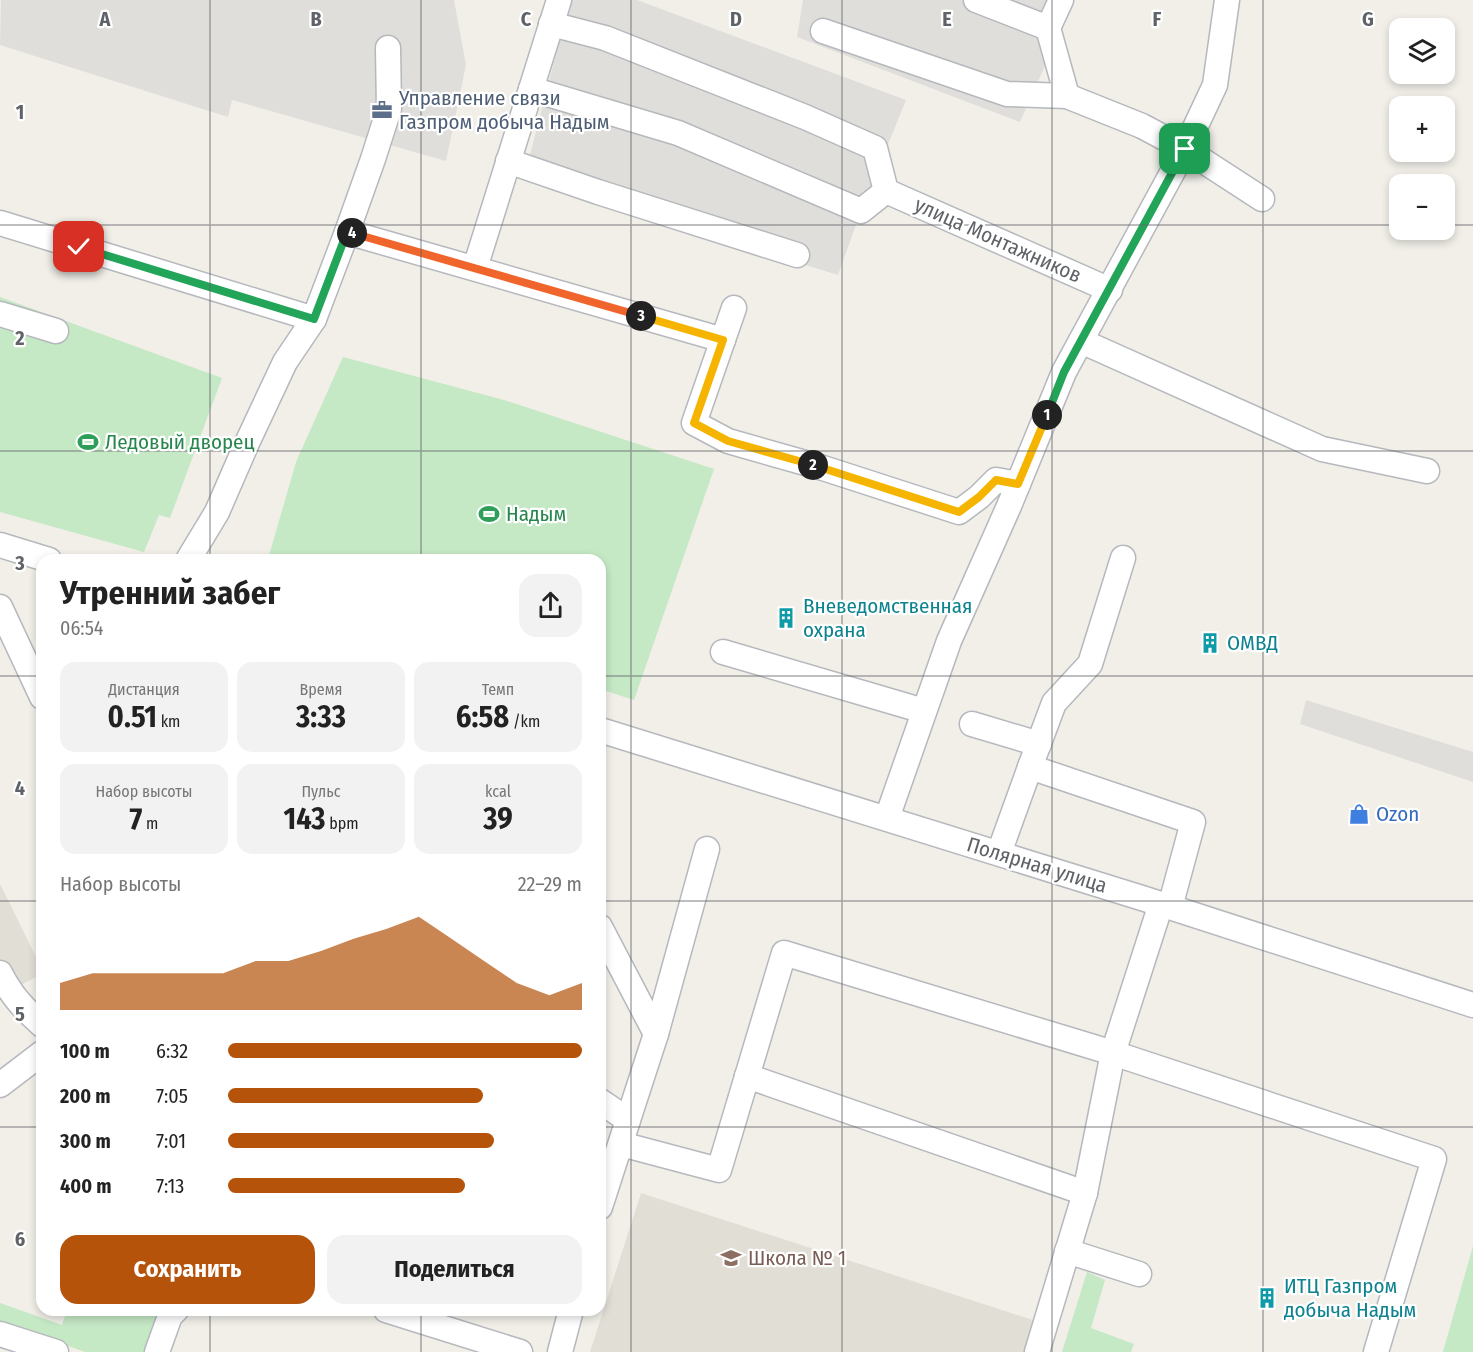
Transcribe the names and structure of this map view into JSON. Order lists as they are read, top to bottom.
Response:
{
  "streets": {
    "street": ["улица Монтажников", "Полярная улица"]
  },
  "places": {
    "office": ["Управление связи Газпром добыча Надым"],
    "sports": ["Ледовый дворец", "Надым"],
    "building": ["Вневедомственная охрана", "ОМВД", "ИТЦ Газпром добыча Надым"],
    "shop": ["Ozon"],
    "school or university": ["Школа № 1"]
  },
  "page": {
    "map_buttons": ["+", "−"],
    "pins": [
      "4",
      "3",
      "1",
      "2"
    ],
    "heading": ["Утренний забег", "06:54"],
    "stats": [
      ["Дистанция", "0.51 km"],
      ["Время", "3:33"],
      ["Темп", "6:58 /km"],
      ["Набор высоты", "7 m"],
      ["Пульс", "143 bpm"],
      ["kcal", "39"]
    ],
    "chart": ["Набор высоты", "22–29 m"],
    "list": [
      {
        "name": "100 m",
        "note": "6:32"
      },
      {
        "name": "200 m",
        "note": "7:05"
      },
      {
        "name": "300 m",
        "note": "7:01"
      },
      {
        "name": "400 m",
        "note": "7:13"
      }
    ],
    "buttons": ["Сохранить", "Поделиться"]
  },
  "grid": {
    "columns": [
      "A",
      "B",
      "C",
      "D",
      "E",
      "F",
      "G"
    ],
    "rows": [
      "1",
      "2",
      "3",
      "4",
      "5",
      "6"
    ]
  }
}
